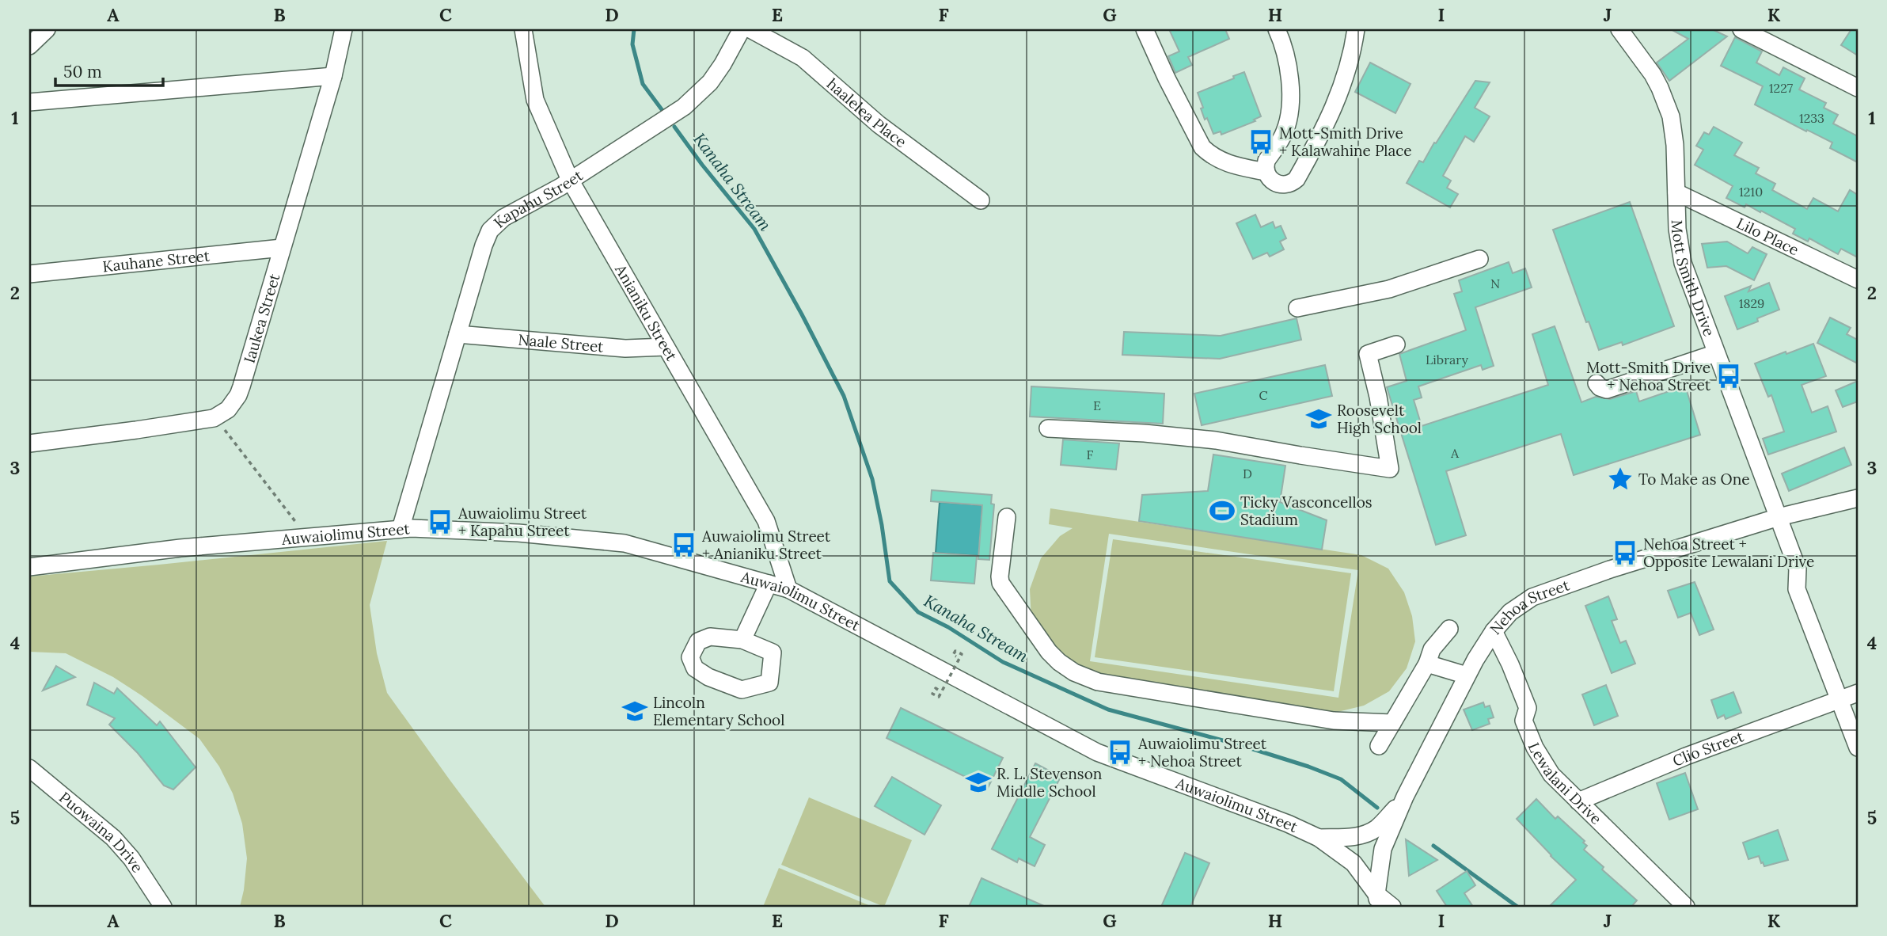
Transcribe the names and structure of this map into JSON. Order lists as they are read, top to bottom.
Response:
{
  "streets": {
    "street": [
      "haalelea Place",
      "Kapahu Street",
      "Lilo Place",
      "Kauhane Street",
      "Mott Smith Drive",
      "Anianiku Street",
      "Iaukea Street",
      "Naale Street",
      "Auwaiolimu Street",
      "Nehoa Street",
      "Clio Street",
      "Lewalani Drive",
      "Puowaina Drive"
    ]
  },
  "crossings": [
    ["Kapahu Street", "Anianiku Street"],
    ["Kapahu Street", "Naale Street"],
    ["Kapahu Street", "Auwaiolimu Street"],
    ["Lilo Place", "Mott Smith Drive"],
    ["Kauhane Street", "Iaukea Street"],
    ["Mott Smith Drive", "Nehoa Street"],
    ["Mott Smith Drive", "Clio Street"],
    ["Anianiku Street", "Naale Street"],
    ["Anianiku Street", "Auwaiolimu Street"],
    ["Auwaiolimu Street", "Nehoa Street"],
    ["Nehoa Street", "Lewalani Drive"],
    ["Clio Street", "Lewalani Drive"]
  ],
  "water": ["Kanaha Stream"],
  "places": {
    "bus stop": [
      "Mott-Smith Drive + Kalawahine Place",
      "Mott-Smith Drive + Nehoa Street",
      "Auwaiolimu Street + Kapahu Street",
      "Auwaiolimu Street + Anianiku Street",
      "Nehoa Street + Opposite Lewalani Drive",
      "Auwaiolimu Street + Nehoa Street"
    ],
    "school or university": ["Roosevelt High School", "Lincoln Elementary School", "R. L. Stevenson Middle School"],
    "place": ["To Make as One"],
    "sports": ["Ticky Vasconcellos Stadium"]
  },
  "house_numbers": [
    "1227",
    "1233",
    "1210",
    "N",
    "1829",
    "Library",
    "C",
    "E",
    "A",
    "F",
    "D"
  ],
  "scale_bar": "50 m",
  "grid": {
    "columns": [
      "A",
      "B",
      "C",
      "D",
      "E",
      "F",
      "G",
      "H",
      "I",
      "J",
      "K"
    ],
    "rows": [
      "1",
      "2",
      "3",
      "4",
      "5"
    ]
  }
}
